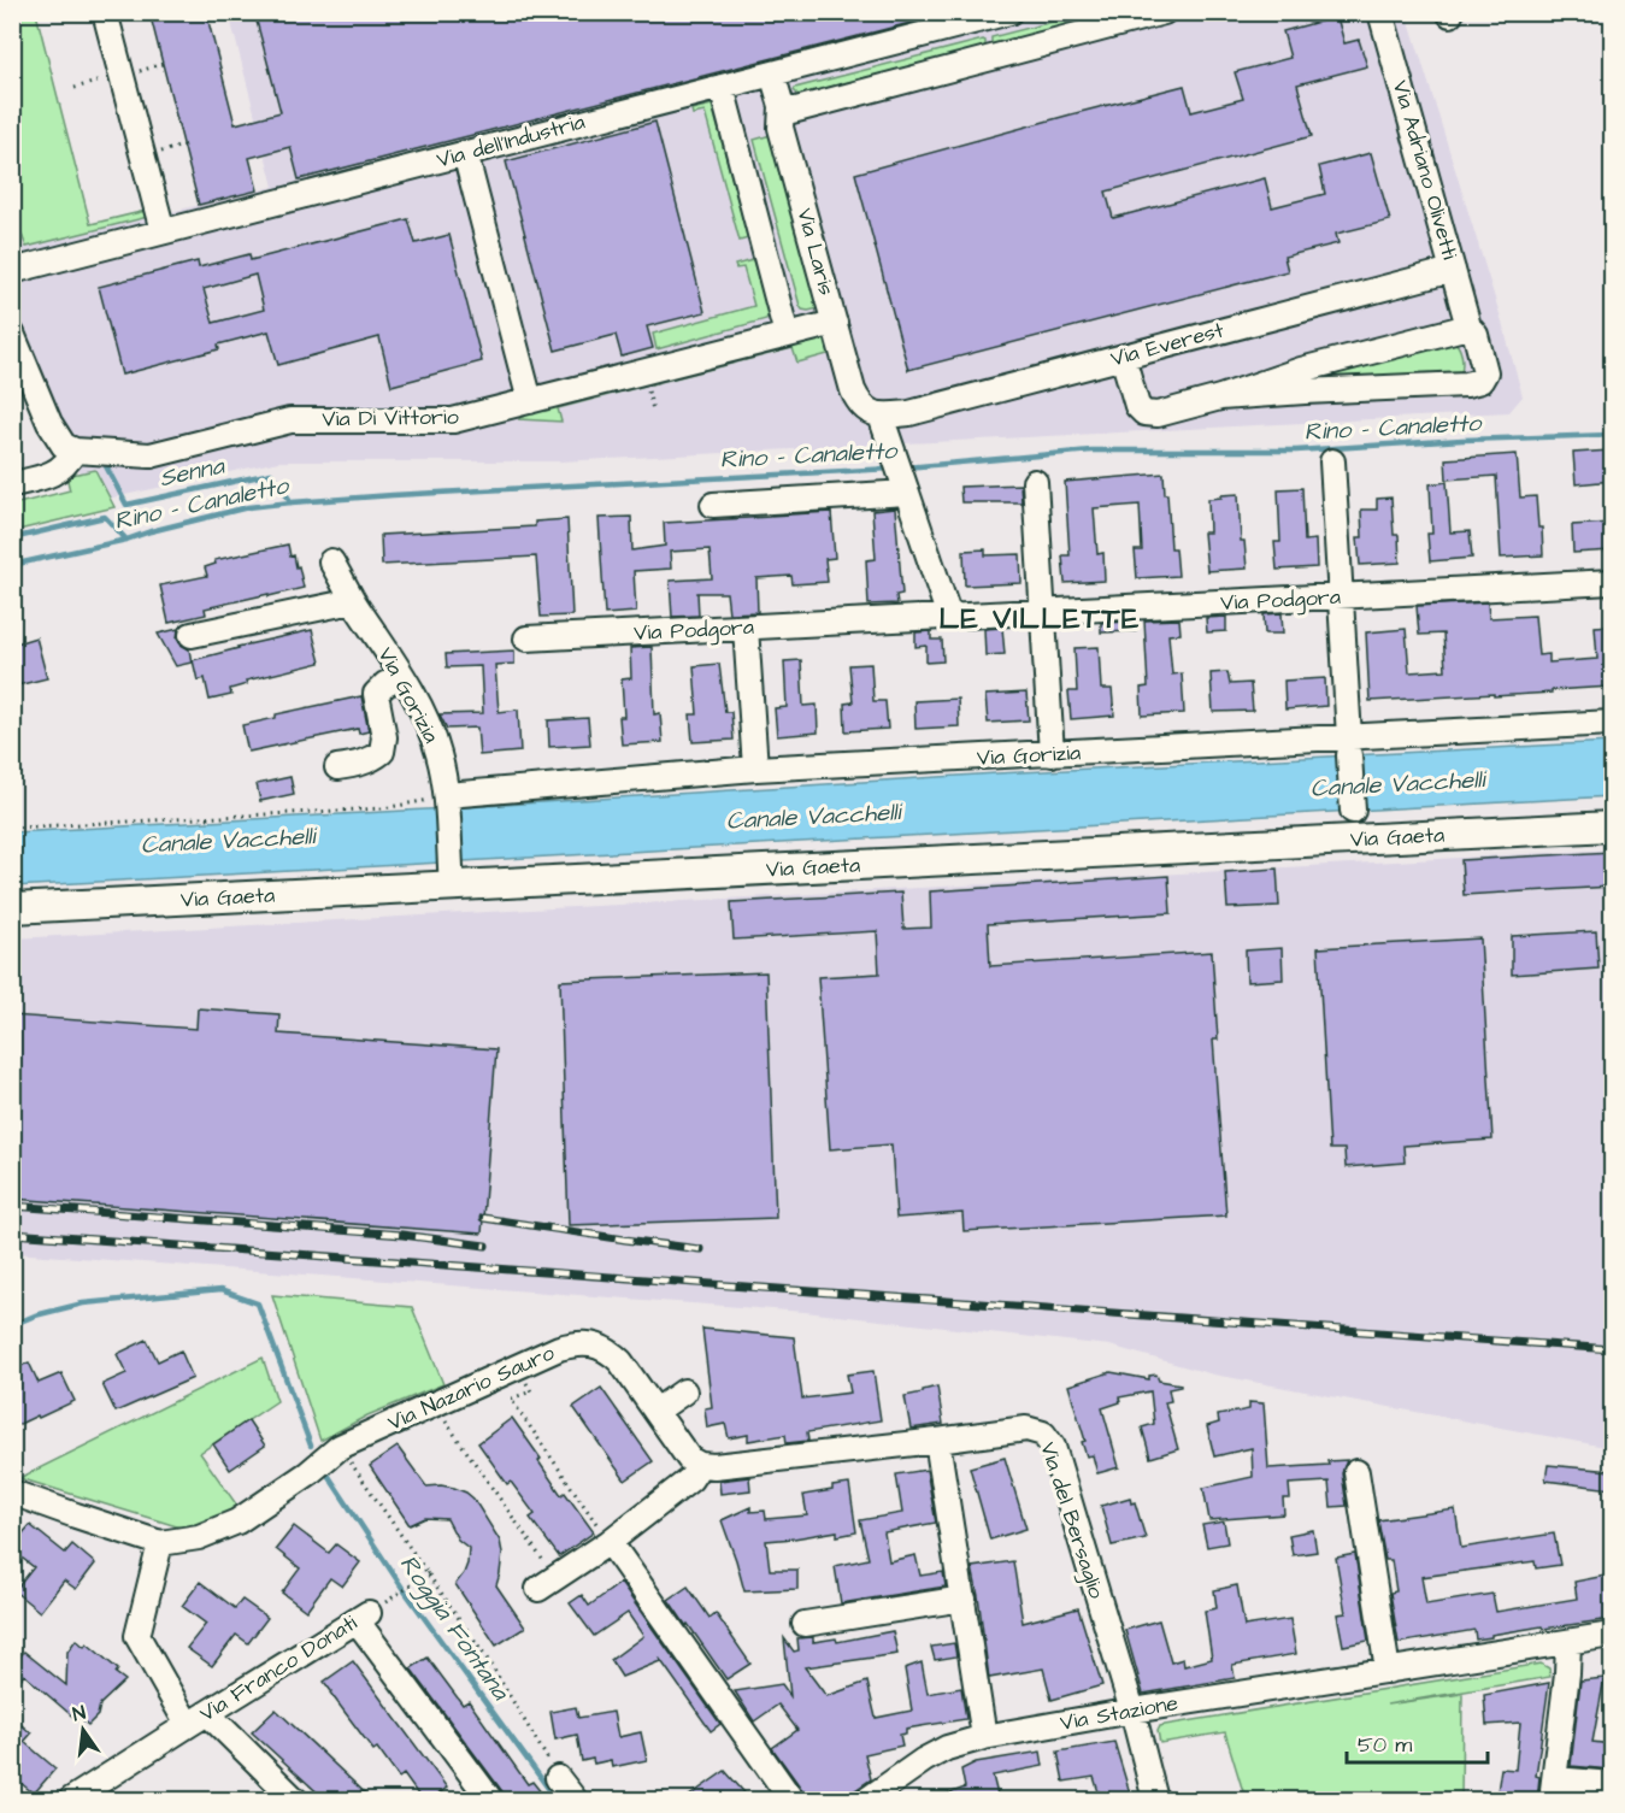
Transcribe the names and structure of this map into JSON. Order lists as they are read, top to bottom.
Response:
{
  "streets": {
    "main road": ["Via Gaeta"],
    "street": [
      "Via dell'Industria",
      "Via Adriano Olivetti",
      "Via Laris",
      "Via Everest",
      "Via Di Vittorio",
      "Via Podgora",
      "Via Gorizia",
      "Via Nazario Sauro",
      "Via del Bersaglio",
      "Via Franco Donati",
      "Via Stazione"
    ]
  },
  "crossings": [
    ["Via dell'Industria", "Via Laris"],
    ["Via Adriano Olivetti", "Via Everest"],
    ["Via Laris", "Via Everest"],
    ["Via Laris", "Via Di Vittorio"],
    ["Via Gorizia", "Via Gaeta"],
    ["Via Nazario Sauro", "Via del Bersaglio"],
    ["Via del Bersaglio", "Via Stazione"]
  ],
  "districts": ["LE VILLETTE"],
  "water": [
    "Rino - Canaletto",
    "Senna",
    "Canale Vacchelli",
    "Roggia Fontana"
  ],
  "scale_bar": "50 m",
  "north": "top"
}
